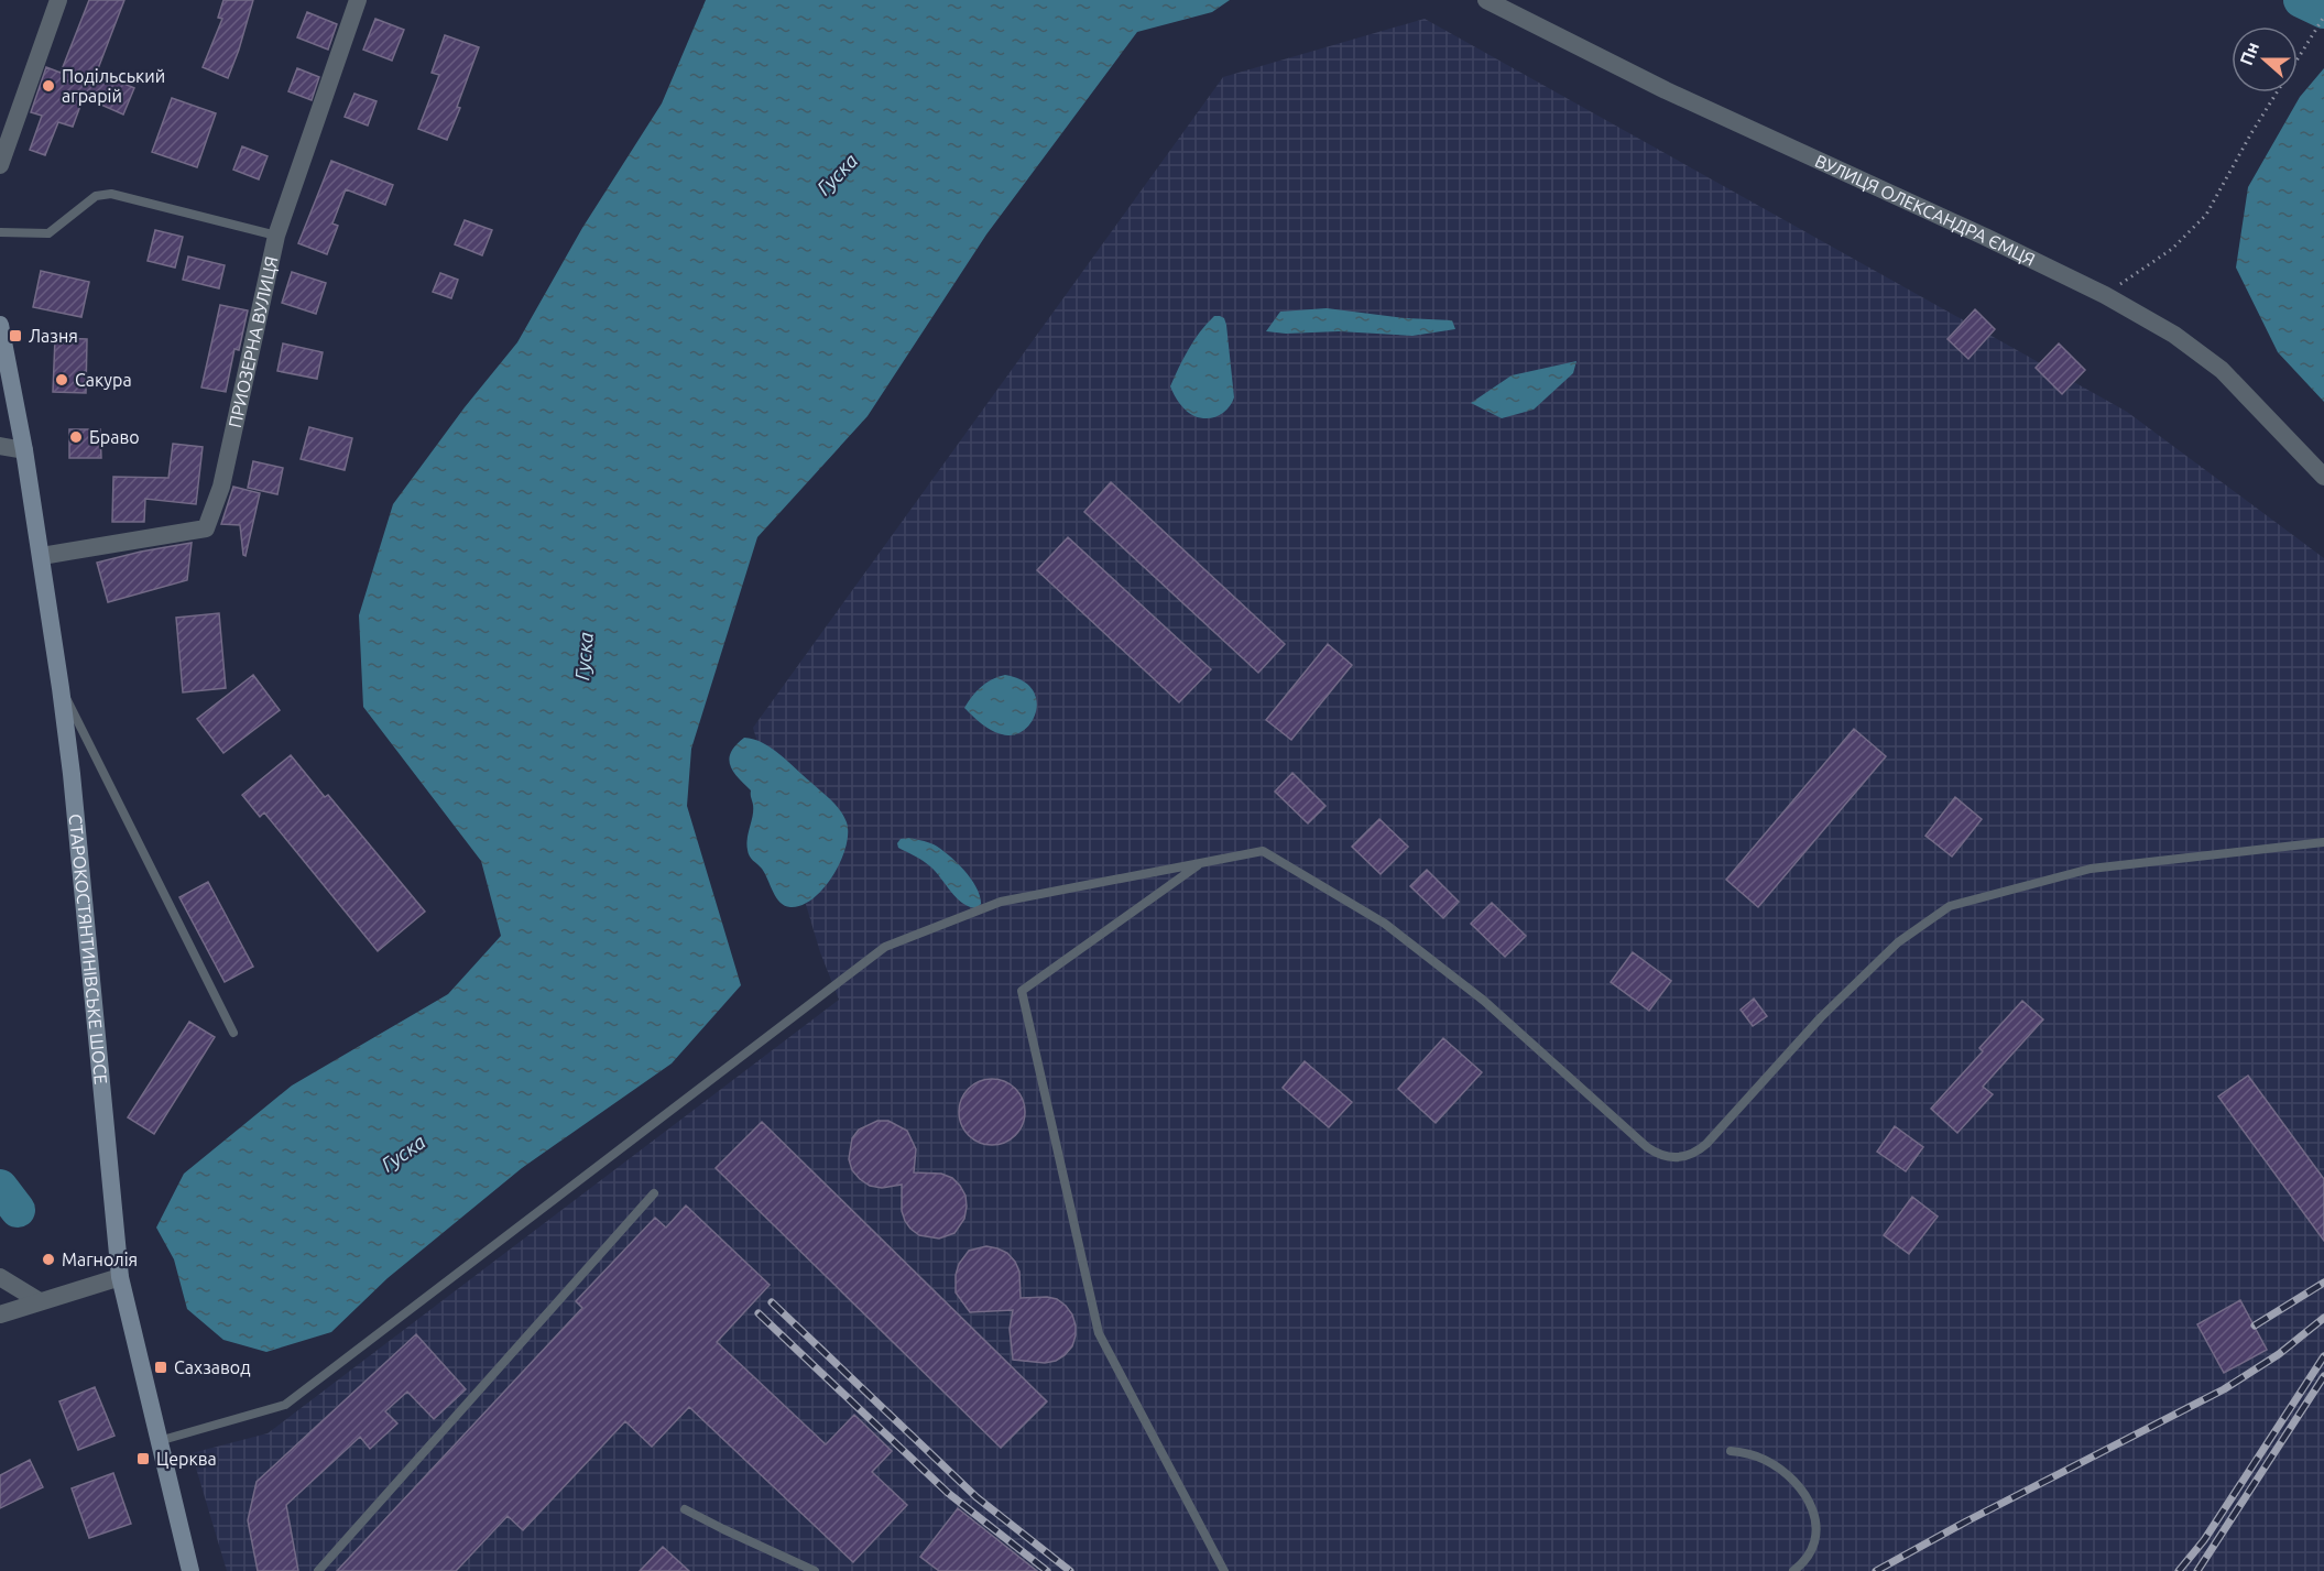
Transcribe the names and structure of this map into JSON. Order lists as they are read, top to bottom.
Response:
{
  "streets": {
    "main road": ["СТАРОКОСТЯНТИНІВСЬКЕ ШОСЕ"],
    "street": ["ВУЛИЦЯ ОЛЕКСАНДРА ЄМЦЯ", "ПРИОЗЕРНА ВУЛИЦЯ"]
  },
  "crossings": [
    ["ПРИОЗЕРНА ВУЛИЦЯ", "СТАРОКОСТЯНТИНІВСЬКЕ ШОСЕ"]
  ],
  "water": ["Гуска"],
  "places": {
    "other": [
      "Подільський аграрій",
      "Сакура",
      "Браво",
      "Магнолія"
    ],
    "transit": ["Лазня", "Сахзавод", "Церква"]
  },
  "north": "left"
}
